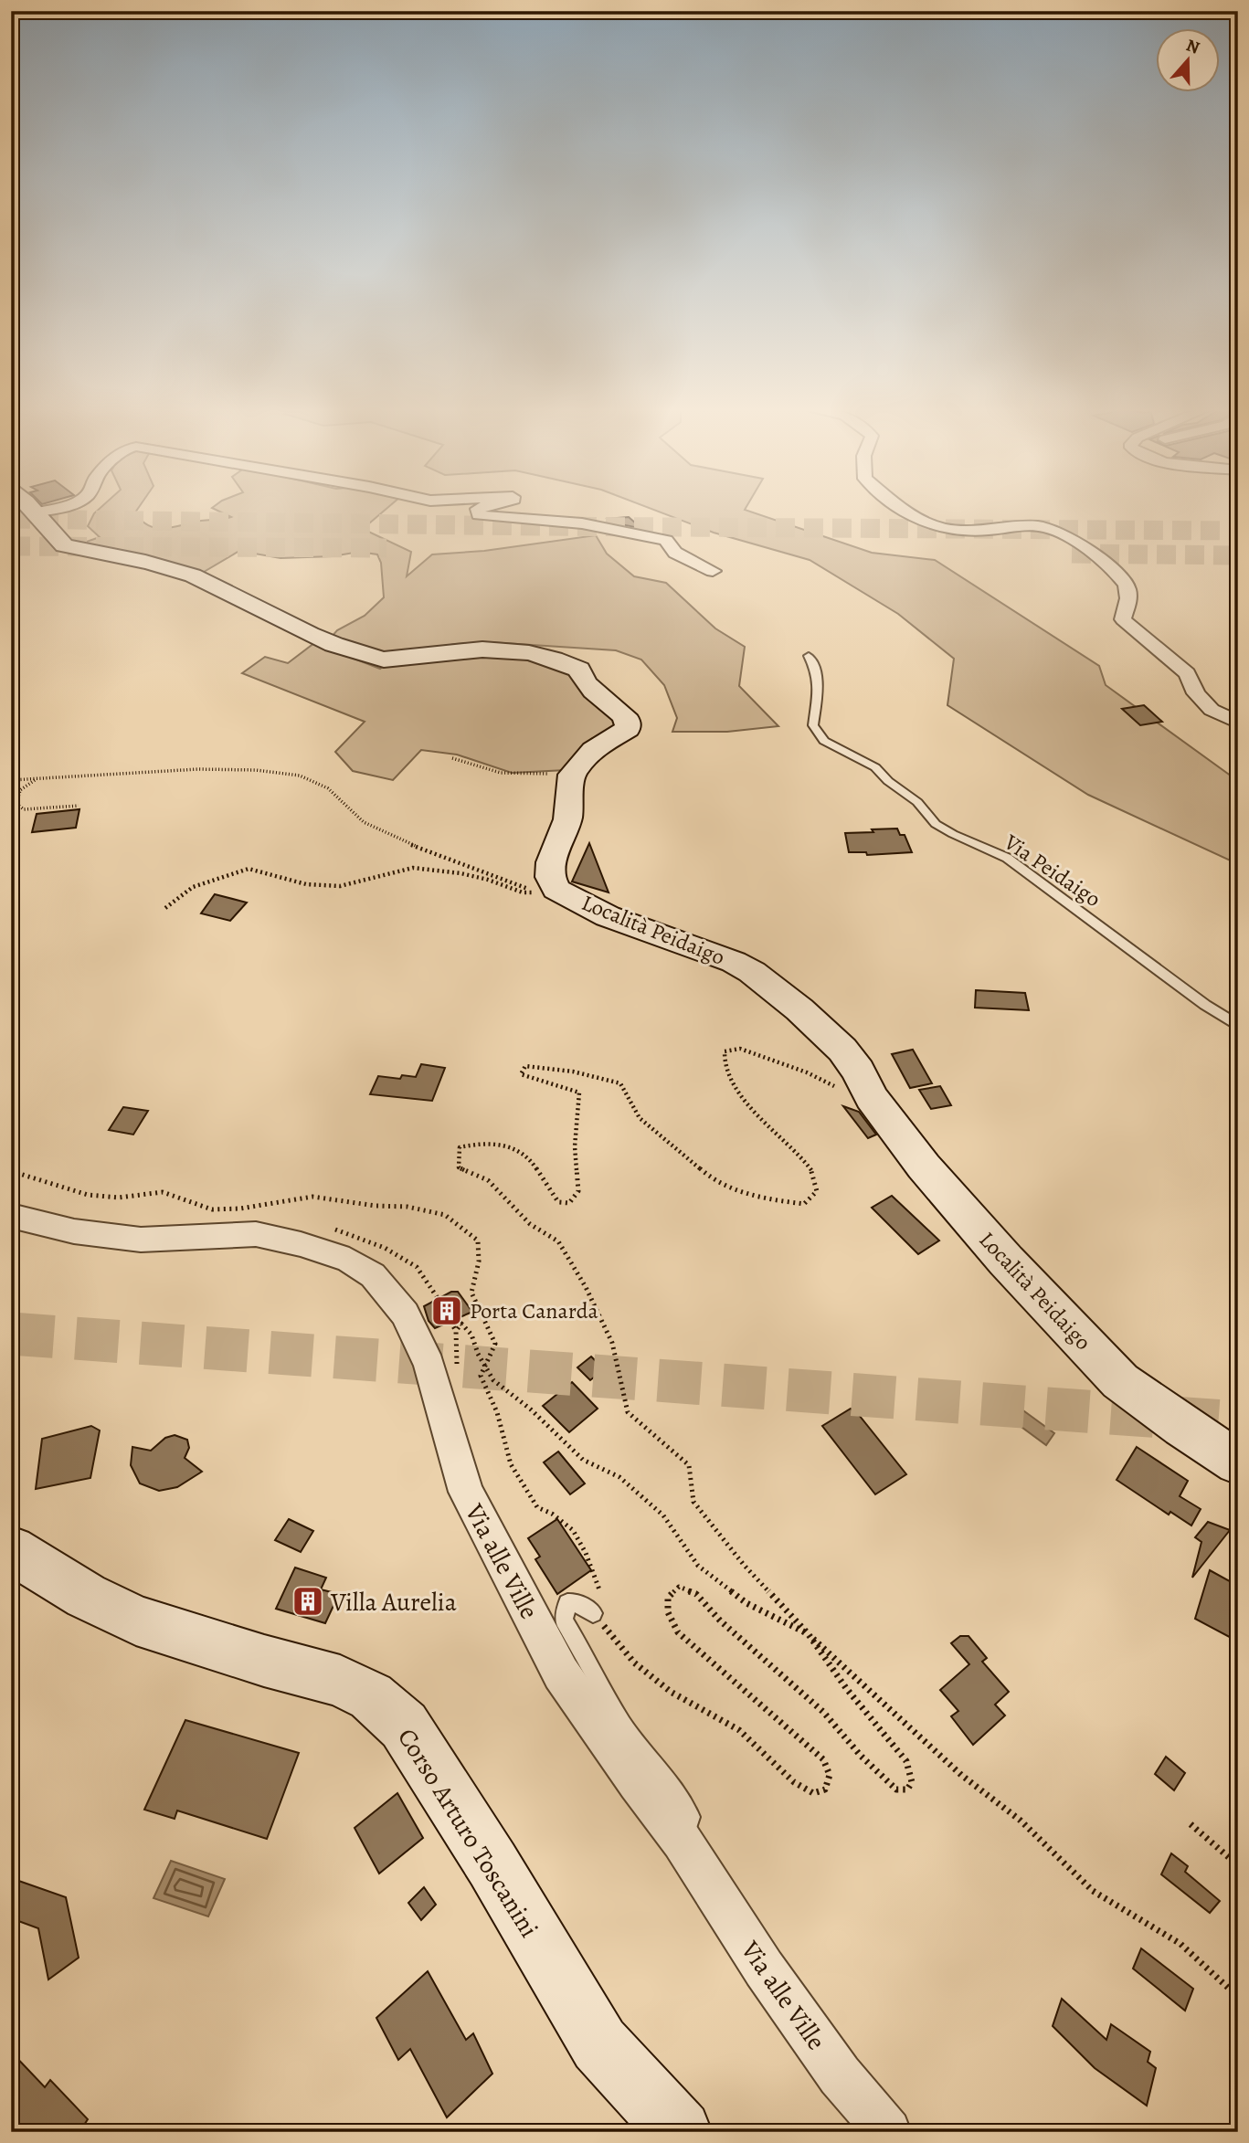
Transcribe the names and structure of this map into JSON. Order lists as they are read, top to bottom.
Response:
{
  "streets": {
    "street": ["Località Peidaigo", "Via alle Ville", "Corso Arturo Toscanini"],
    "lane": ["Via Peidaigo"]
  },
  "places": {
    "building": ["Porta Canarda", "Villa Aurelia"]
  },
  "north": "top"
}
